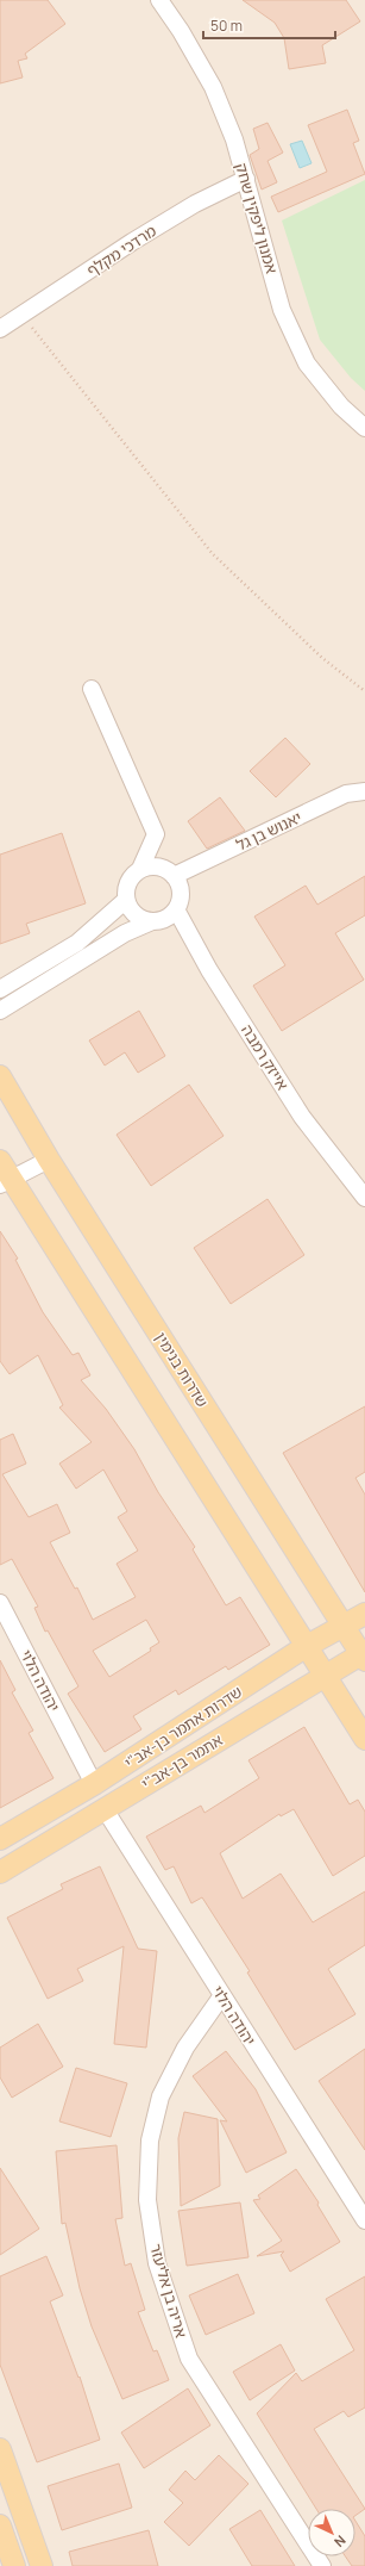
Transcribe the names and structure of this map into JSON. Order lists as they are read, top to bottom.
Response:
{
  "streets": {
    "main road": ["שדרות בנימין", "שדרות אתמר בן-אב\"י", "אתמר בן-אב\"י"],
    "street": [
      "אמנון ליפקין שחק",
      "מרדכי מקלף",
      "יאנוש בן גל",
      "אייזק רמבה",
      "יהודה הלוי",
      "אריה בן אליעזר"
    ]
  },
  "crossings": [
    ["אמנון ליפקין שחק", "מרדכי מקלף"],
    ["יאנוש בן גל", "אייזק רמבה"],
    ["שדרות בנימין", "שדרות אתמר בן-אב\"י"],
    ["שדרות בנימין", "אתמר בן-אב\"י"],
    ["יהודה הלוי", "שדרות אתמר בן-אב\"י"],
    ["יהודה הלוי", "אתמר בן-אב\"י"],
    ["יהודה הלוי", "אריה בן אליעזר"]
  ],
  "scale_bar": "50 m",
  "north": "bottom right"
}
